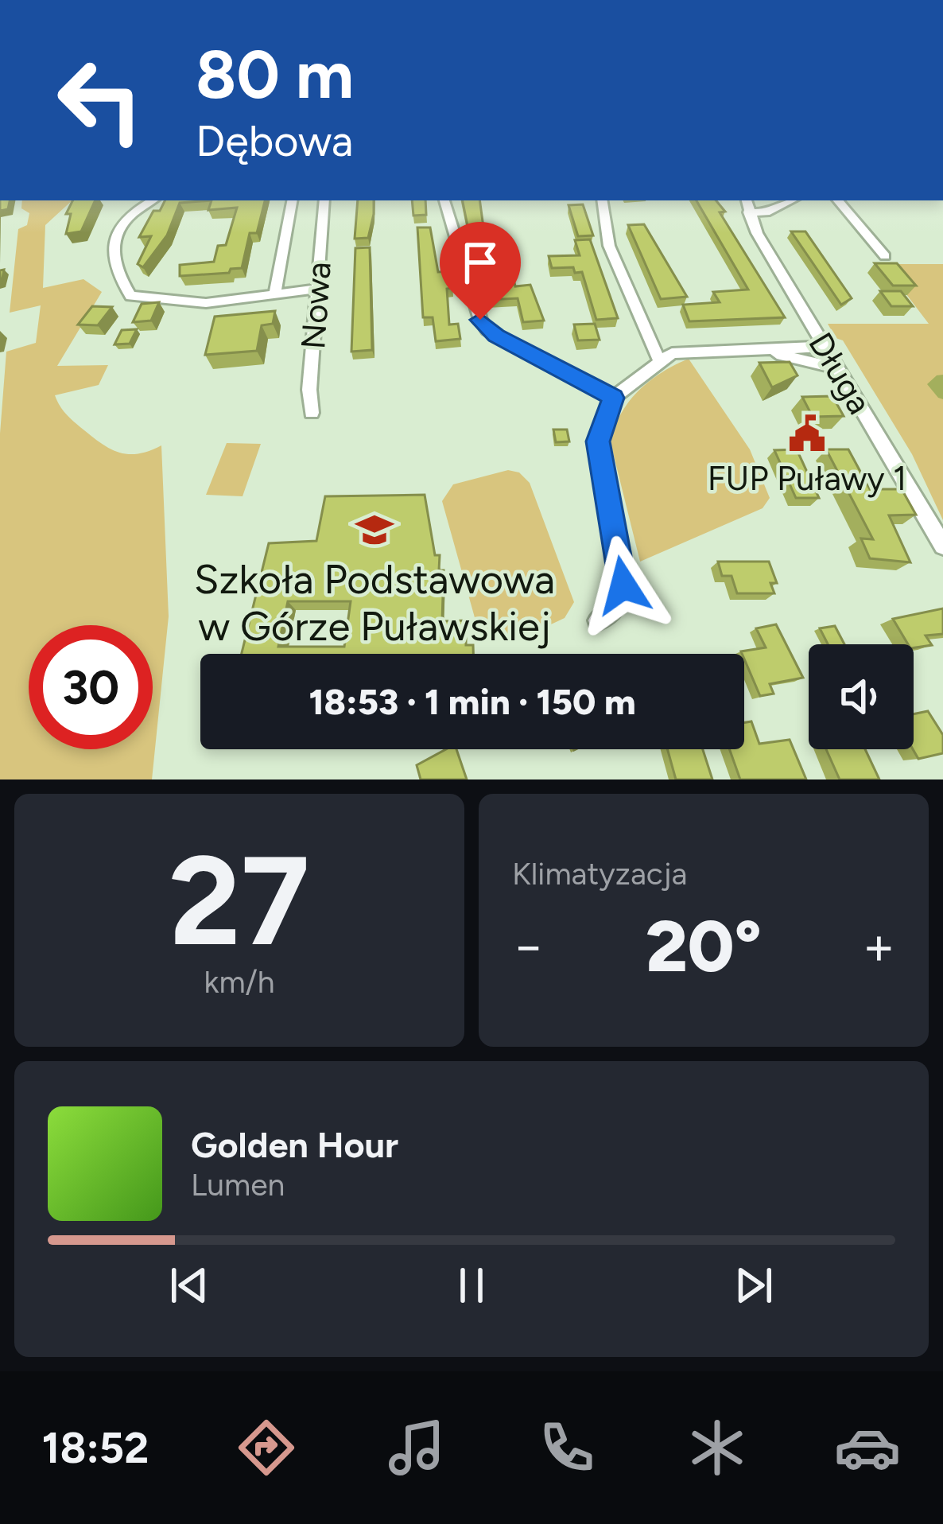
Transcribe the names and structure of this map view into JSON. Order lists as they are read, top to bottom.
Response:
{
  "streets": {
    "street": ["Nowa", "Długa"]
  },
  "places": {
    "public building": ["FUP Puławy 1"],
    "school or university": ["Szkoła Podstawowa w Górze Puławskiej"]
  },
  "page": {
    "turn": ["80 m", "Dębowa"],
    "limit": "30",
    "trip": "18:53 · 1 min · 150 m",
    "tile": [
      ["27", "km/h"],
      "Klimatyzacja"
    ],
    "heat": ["−", "20°", "+"],
    "song": ["Golden Hour", "Lumen"],
    "tabs": "18:52"
  }
}
